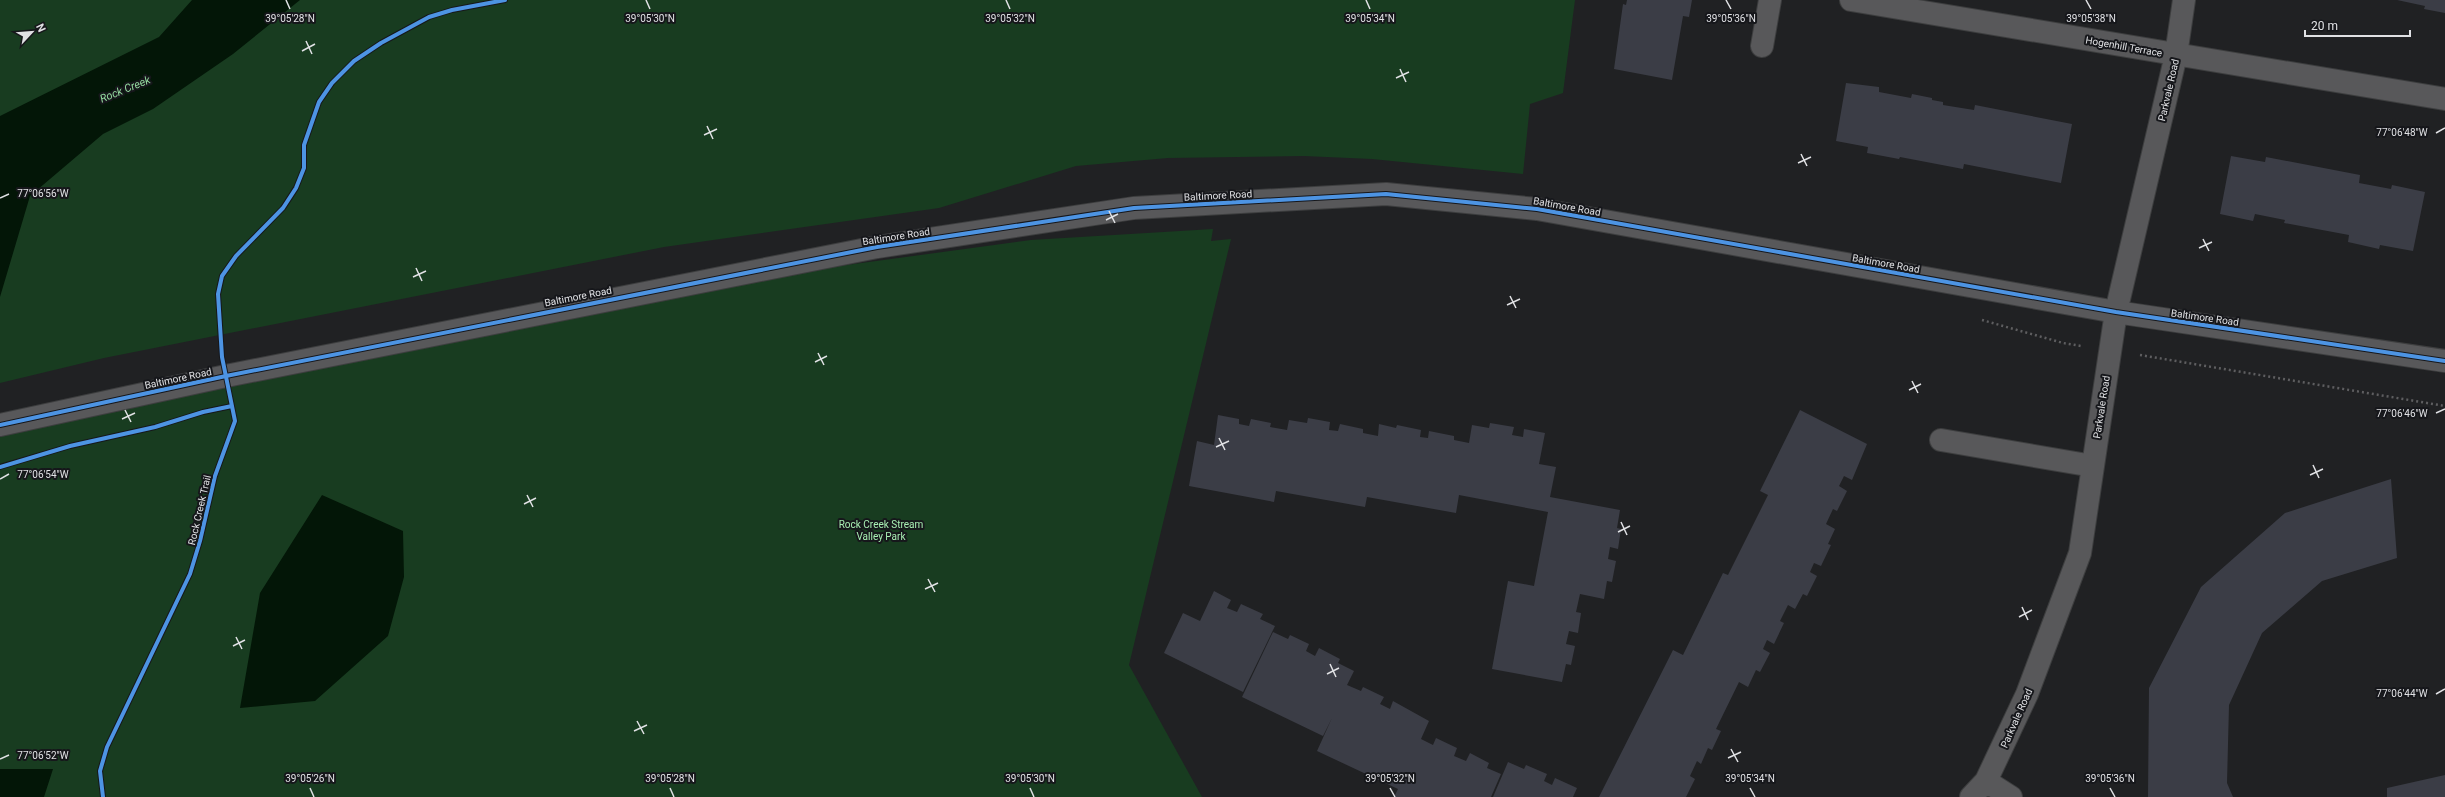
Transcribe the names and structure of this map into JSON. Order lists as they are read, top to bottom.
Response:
{
  "streets": {
    "street": ["Hogenhill Terrace", "Parkvale Road", "Baltimore Road"],
    "cycle path": ["Rock Creek Trail"]
  },
  "crossings": [
    ["Hogenhill Terrace", "Parkvale Road"],
    ["Parkvale Road", "Baltimore Road"]
  ],
  "water": ["Rock Creek"],
  "parks": ["Rock Creek Stream Valley Park"],
  "scale_bar": "20 m",
  "north": "top right",
  "coordinates": [
    "39°05'38\"N",
    "39°05'28\"N",
    "39°05'30\"N",
    "39°05'32\"N",
    "39°05'34\"N",
    "39°05'36\"N",
    "77°06'48\"W",
    "77°06'56\"W",
    "77°06'46\"W",
    "77°06'54\"W",
    "77°06'44\"W",
    "77°06'52\"W",
    "39°05'26\"N"
  ]
}
